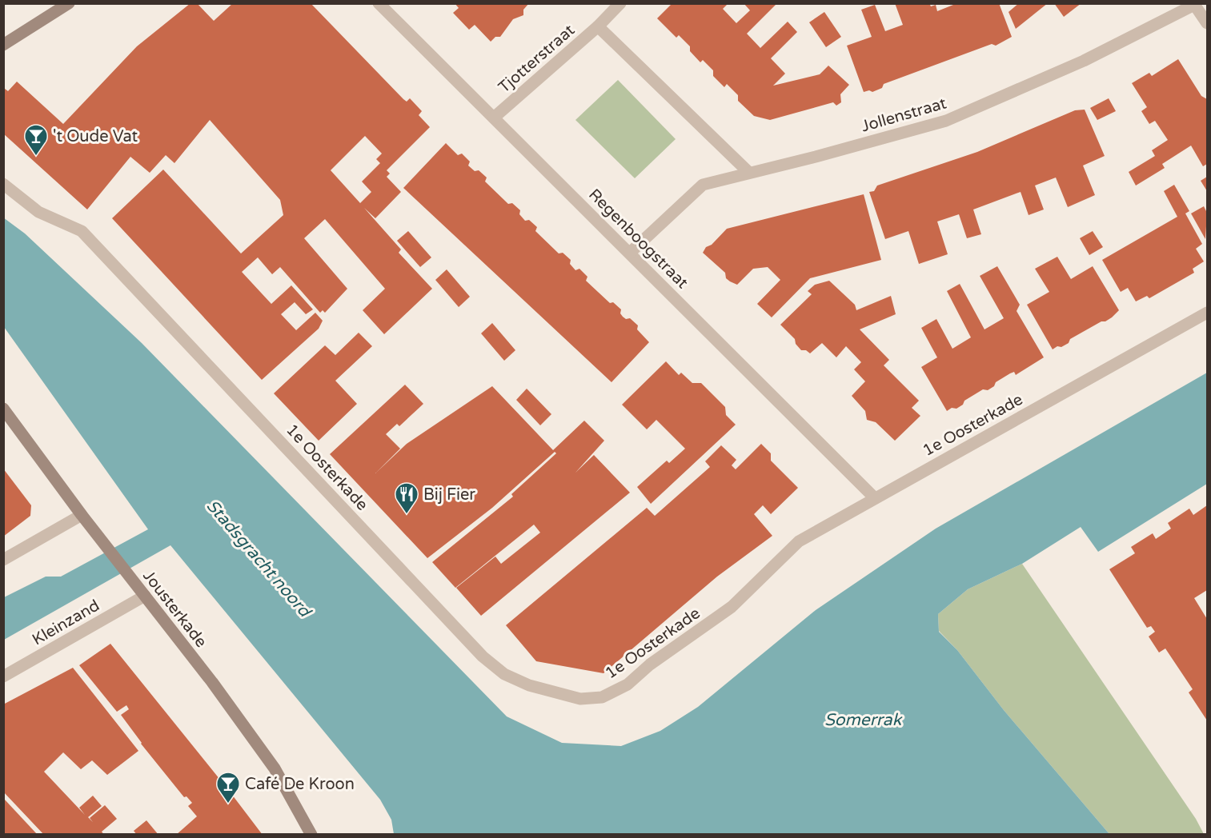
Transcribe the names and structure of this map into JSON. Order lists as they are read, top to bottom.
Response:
{
  "streets": {
    "main road": ["Jousterkade"],
    "street": [
      "Tjotterstraat",
      "Jollenstraat",
      "Regenboogstraat",
      "1e Oosterkade",
      "Kleinzand"
    ]
  },
  "crossings": [
    ["Tjotterstraat", "Regenboogstraat"],
    ["Jollenstraat", "Regenboogstraat"],
    ["Regenboogstraat", "1e Oosterkade"],
    ["Jousterkade", "Kleinzand"]
  ],
  "water": ["Stadsgracht noord", "Somerrak"],
  "places": {
    "bar": ["'t Oude Vat", "Café De Kroon"],
    "restaurant": ["Bij Fier"]
  }
}
